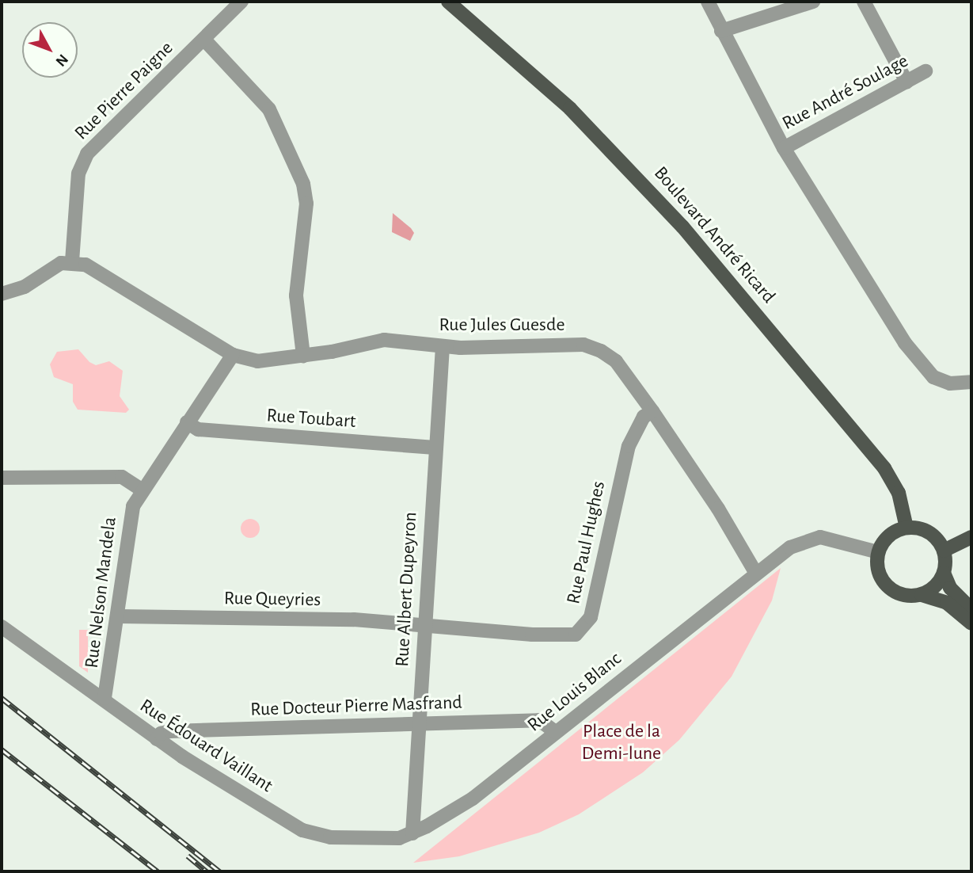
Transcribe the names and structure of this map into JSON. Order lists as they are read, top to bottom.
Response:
{
  "streets": {
    "main road": ["Boulevard André Ricard"],
    "street": [
      "Rue Pierre Paigne",
      "Rue André Soulage",
      "Rue Jules Guesde",
      "Rue Toubart",
      "Rue Paul Hughes",
      "Rue Albert Dupeyron",
      "Rue Nelson Mandela",
      "Rue Queyries",
      "Rue Louis Blanc",
      "Rue Docteur Pierre Masfrand",
      "Rue Édouard Vaillant"
    ]
  },
  "crossings": [
    ["Rue Pierre Paigne", "Rue Jules Guesde"],
    ["Rue Jules Guesde", "Rue Paul Hughes"],
    ["Rue Jules Guesde", "Rue Albert Dupeyron"],
    ["Rue Jules Guesde", "Rue Nelson Mandela"],
    ["Rue Jules Guesde", "Rue Louis Blanc"],
    ["Rue Toubart", "Rue Albert Dupeyron"],
    ["Rue Toubart", "Rue Nelson Mandela"],
    ["Rue Paul Hughes", "Rue Albert Dupeyron"],
    ["Rue Paul Hughes", "Rue Queyries"],
    ["Rue Albert Dupeyron", "Rue Queyries"],
    ["Rue Albert Dupeyron", "Rue Louis Blanc"],
    ["Rue Albert Dupeyron", "Rue Docteur Pierre Masfrand"],
    ["Rue Albert Dupeyron", "Rue Édouard Vaillant"],
    ["Rue Nelson Mandela", "Rue Queyries"],
    ["Rue Nelson Mandela", "Rue Édouard Vaillant"],
    ["Rue Louis Blanc", "Rue Docteur Pierre Masfrand"],
    ["Rue Louis Blanc", "Rue Édouard Vaillant"],
    ["Rue Docteur Pierre Masfrand", "Rue Édouard Vaillant"]
  ],
  "parks": ["Place de la Demi-lune"],
  "north": "bottom right"
}
